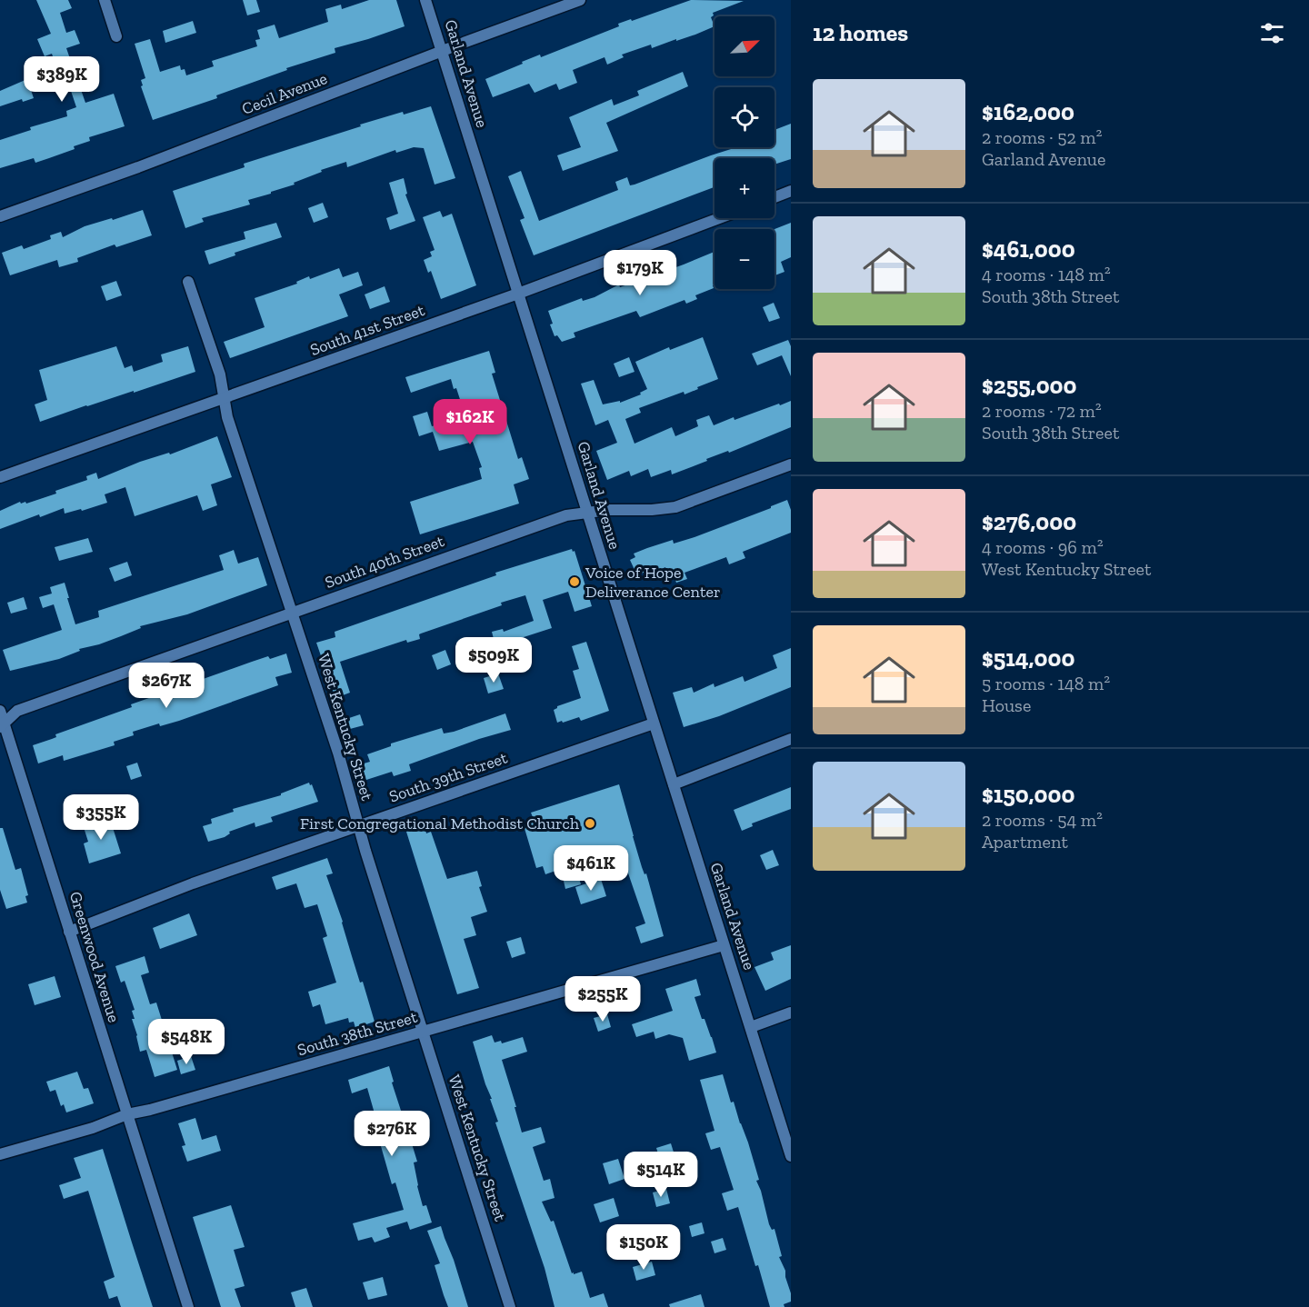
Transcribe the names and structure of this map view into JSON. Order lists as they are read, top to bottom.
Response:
{
  "streets": {
    "street": [
      "Garland Avenue",
      "Cecil Avenue",
      "South 41st Street",
      "South 40th Street",
      "West Kentucky Street",
      "South 39th Street",
      "Greenwood Avenue",
      "South 38th Street"
    ]
  },
  "crossings": [
    ["Garland Avenue", "Cecil Avenue"],
    ["Garland Avenue", "South 41st Street"],
    ["Garland Avenue", "South 40th Street"],
    ["Garland Avenue", "South 39th Street"],
    ["Garland Avenue", "South 38th Street"],
    ["South 41st Street", "West Kentucky Street"],
    ["South 40th Street", "West Kentucky Street"],
    ["South 40th Street", "Greenwood Avenue"],
    ["West Kentucky Street", "South 39th Street"],
    ["West Kentucky Street", "South 38th Street"],
    ["South 39th Street", "Greenwood Avenue"],
    ["Greenwood Avenue", "South 38th Street"]
  ],
  "places": ["Voice of Hope Deliverance Center", "First Congregational Methodist Church"],
  "north": "top right",
  "page": {
    "heading": "12 homes",
    "map_buttons": ["+", "−"],
    "price": [
      "$389K",
      "$179K",
      "$162K",
      "$509K",
      "$267K",
      "$355K",
      "$461K",
      "$255K",
      "$548K",
      "$276K",
      "$514K",
      "$150K"
    ],
    "list": [
      {
        "name": "$162,000",
        "note": "2 rooms · 52 m² · Garland Avenue"
      },
      {
        "name": "$461,000",
        "note": "4 rooms · 148 m² · South 38th Street"
      },
      {
        "name": "$255,000",
        "note": "2 rooms · 72 m² · South 38th Street"
      },
      {
        "name": "$276,000",
        "note": "4 rooms · 96 m² · West Kentucky Street"
      },
      {
        "name": "$514,000",
        "note": "5 rooms · 148 m² · House"
      },
      {
        "name": "$150,000",
        "note": "2 rooms · 54 m² · Apartment"
      }
    ]
  }
}
